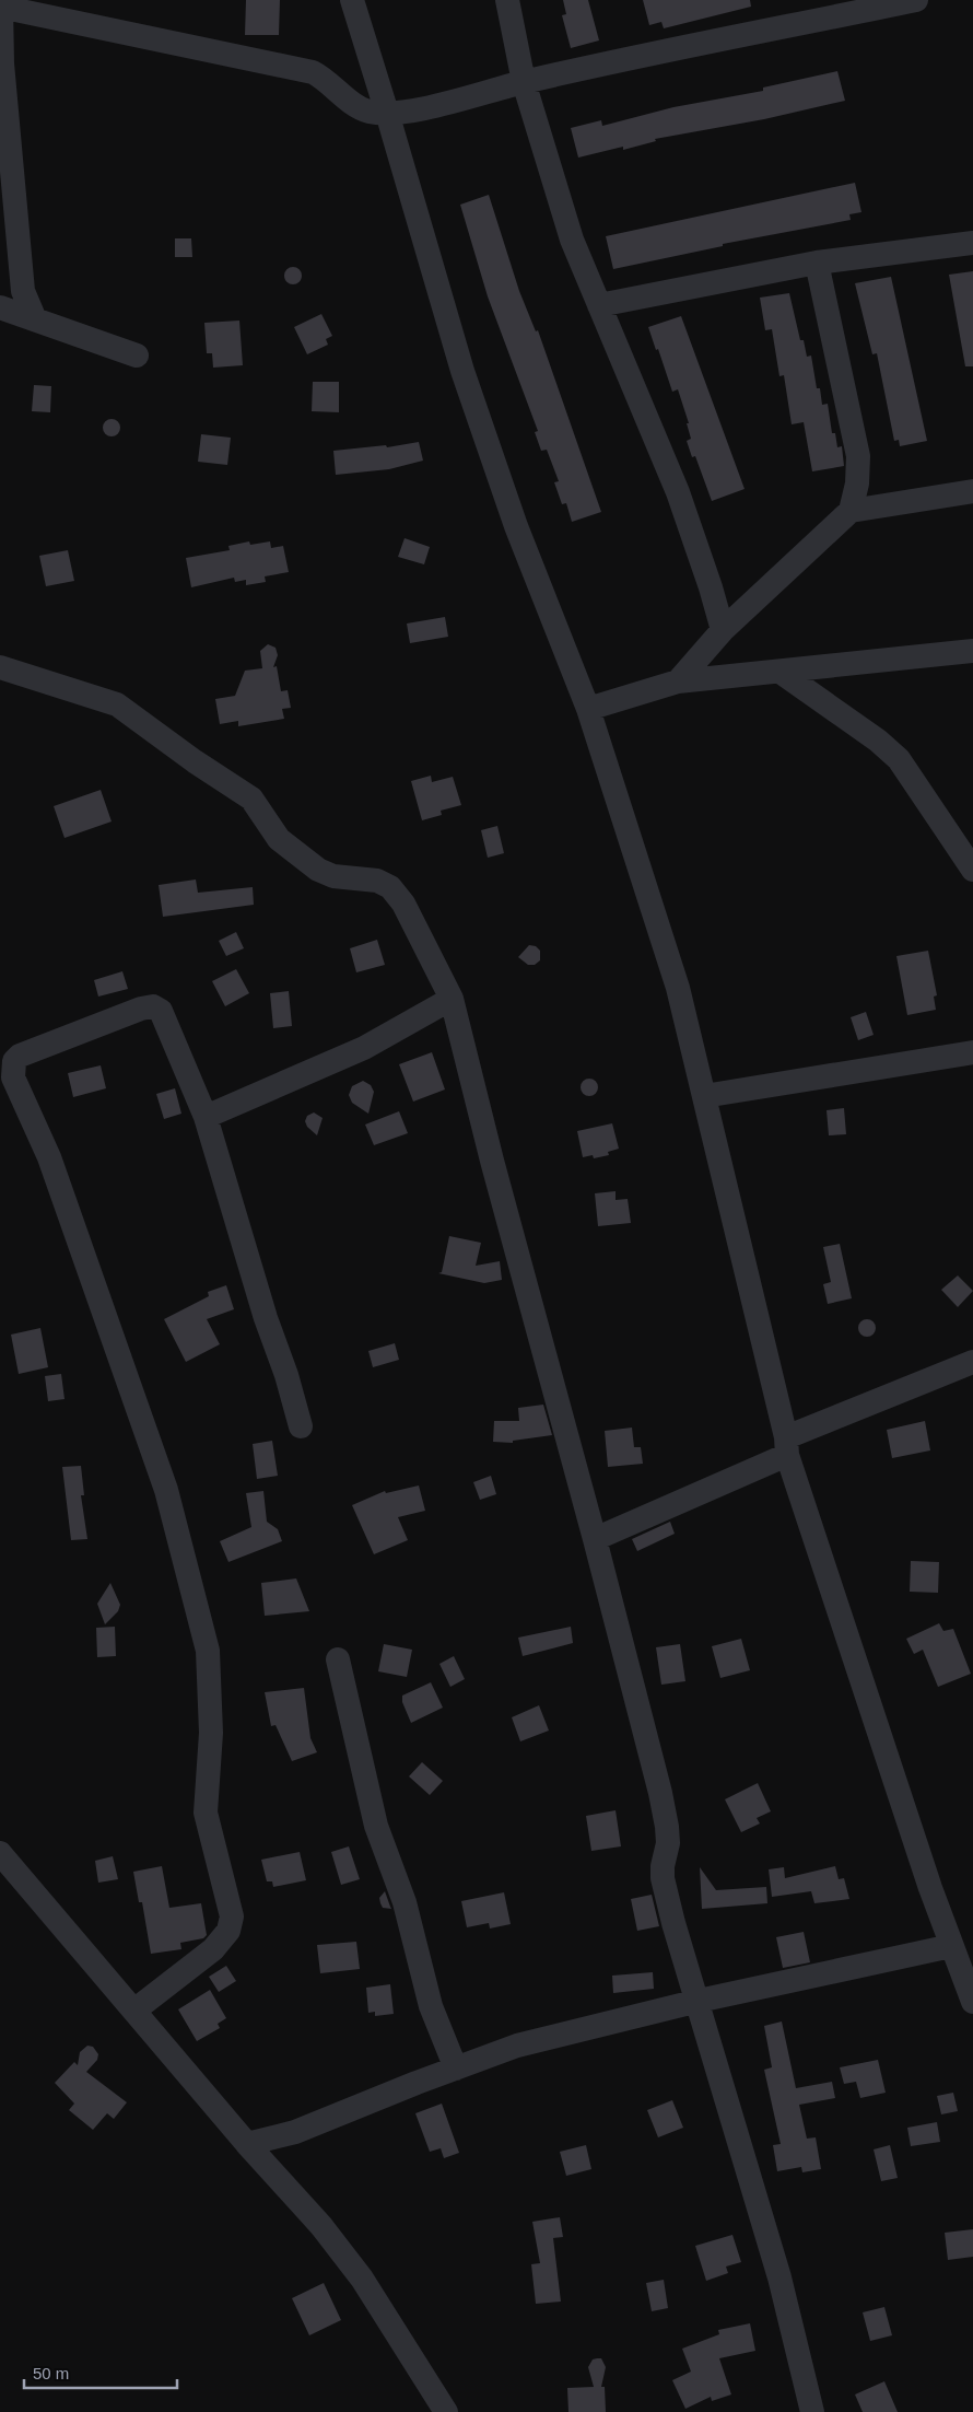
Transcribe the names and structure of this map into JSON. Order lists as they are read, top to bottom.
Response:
{
  "scale_bar": "50 m"
}
